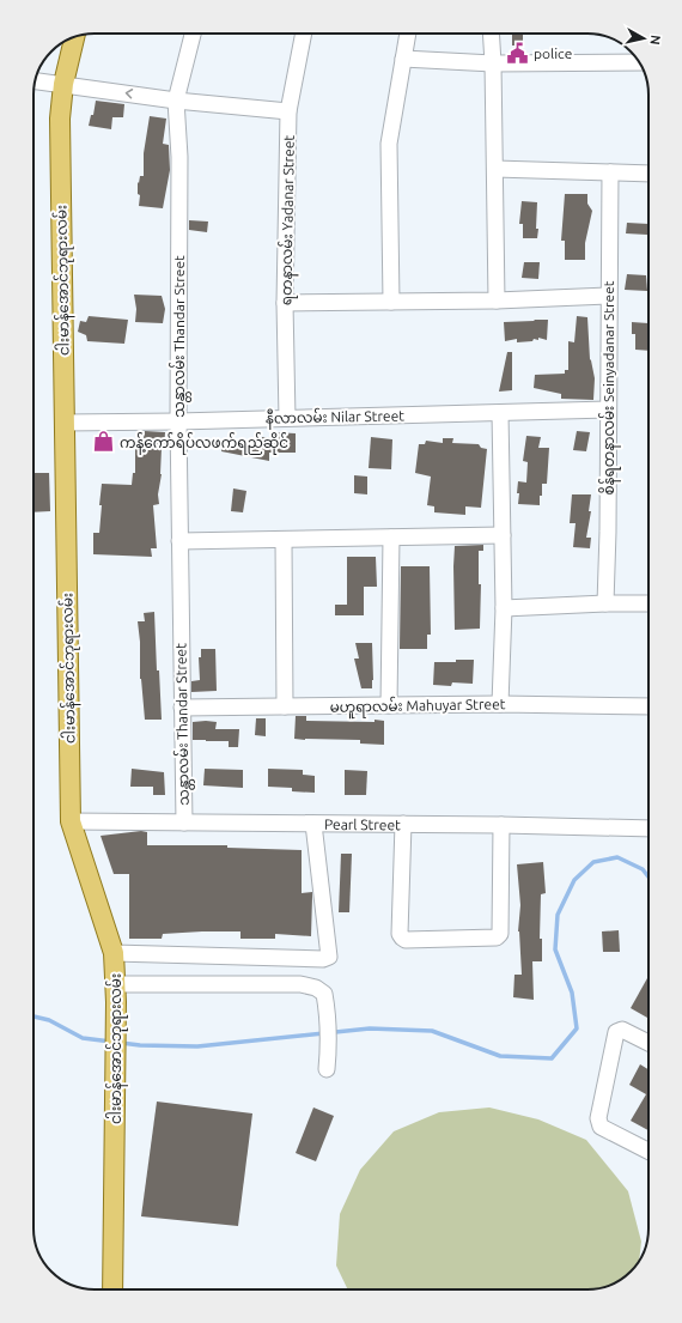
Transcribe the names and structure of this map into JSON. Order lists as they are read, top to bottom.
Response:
{
  "streets": {
    "main road": ["ငါးမာန်အောင်ဘုရားလမ်း"],
    "street": [
      "ရတနာလမ်း Yadanar Street",
      "သန္တာလမ်း Thandar Street",
      "စိန်ရတနာလမ်း Seinyadanar Street",
      "နီလာလမ်း Nilar Street",
      "မဟူရာလမ်း Mahuyar Street",
      "Pearl Street"
    ]
  },
  "crossings": [
    ["ရတနာလမ်း Yadanar Street", "နီလာလမ်း Nilar Street"],
    ["ငါးမာန်အောင်ဘုရားလမ်း", "နီလာလမ်း Nilar Street"],
    ["ငါးမာန်အောင်ဘုရားလမ်း", "Pearl Street"],
    ["သန္တာလမ်း Thandar Street", "နီလာလမ်း Nilar Street"],
    ["သန္တာလမ်း Thandar Street", "မဟူရာလမ်း Mahuyar Street"],
    ["သန္တာလမ်း Thandar Street", "Pearl Street"],
    ["စိန်ရတနာလမ်း Seinyadanar Street", "နီလာလမ်း Nilar Street"]
  ],
  "places": {
    "public building": ["police"],
    "shop": ["ကန့်ကော်ရိပ်လဖက်ရည်ဆိုင်"]
  },
  "north": "right"
}
